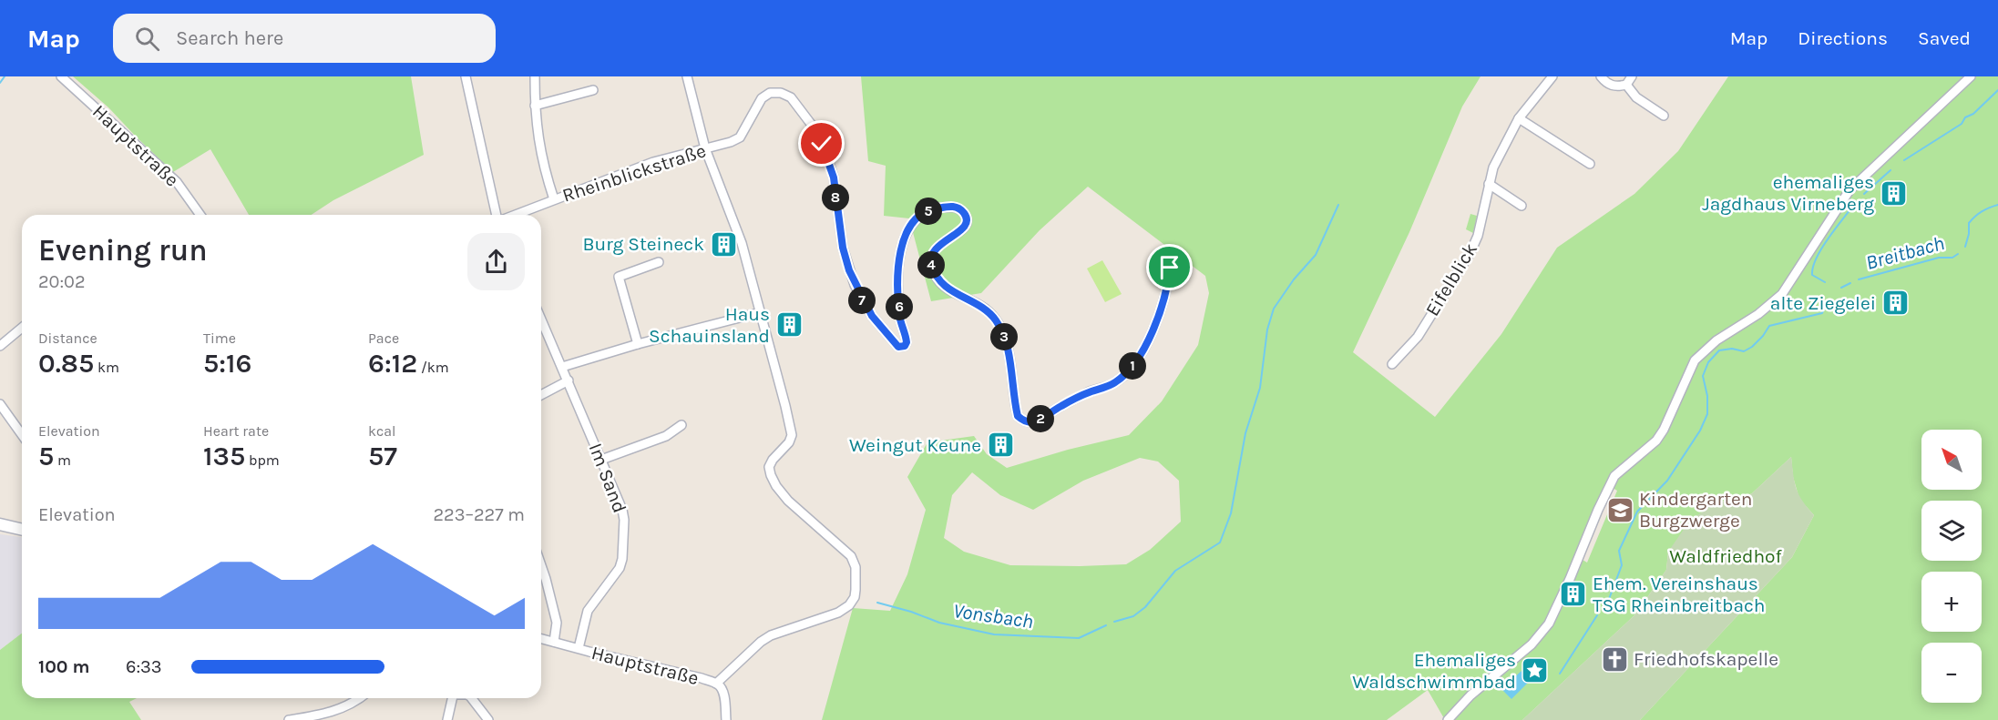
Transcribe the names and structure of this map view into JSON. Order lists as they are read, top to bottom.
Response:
{
  "streets": {
    "street": [
      "Hauptstraße",
      "Rheinblickstraße",
      "Eifelblick",
      "Im Sand"
    ]
  },
  "crossings": [
    ["Hauptstraße", "Im Sand"]
  ],
  "water": ["Breitbach", "Vonsbach"],
  "parks": ["Waldfriedhof"],
  "places": {
    "building": [
      "ehemaliges Jagdhaus Virneberg",
      "Burg Steineck",
      "alte Ziegelei",
      "Haus Schauinsland",
      "Weingut Keune",
      "Ehem. Vereinshaus TSG Rheinbreitbach"
    ],
    "school or university": ["Kindergarten Burgzwerge"],
    "church": ["Friedhofskapelle"],
    "place": ["Ehemaliges Waldschwimmbad"]
  },
  "north": "top left",
  "page": {
    "header": "Map",
    "search": "Search here",
    "nav": ["Map", "Directions", "Saved"],
    "pins": [
      "8",
      "5",
      "4",
      "7",
      "6",
      "3",
      "1",
      "2"
    ],
    "heading": ["Evening run", "20:02"],
    "stats": [
      ["Distance", "0.85 km"],
      ["Time", "5:16"],
      ["Pace", "6:12 /km"],
      ["Elevation", "5 m"],
      ["Heart rate", "135 bpm"],
      ["kcal", "57"]
    ],
    "map_buttons": ["+", "−"],
    "chart": ["Elevation", "223–227 m"],
    "list": [
      {
        "name": "100 m",
        "note": "6:33"
      }
    ]
  }
}
